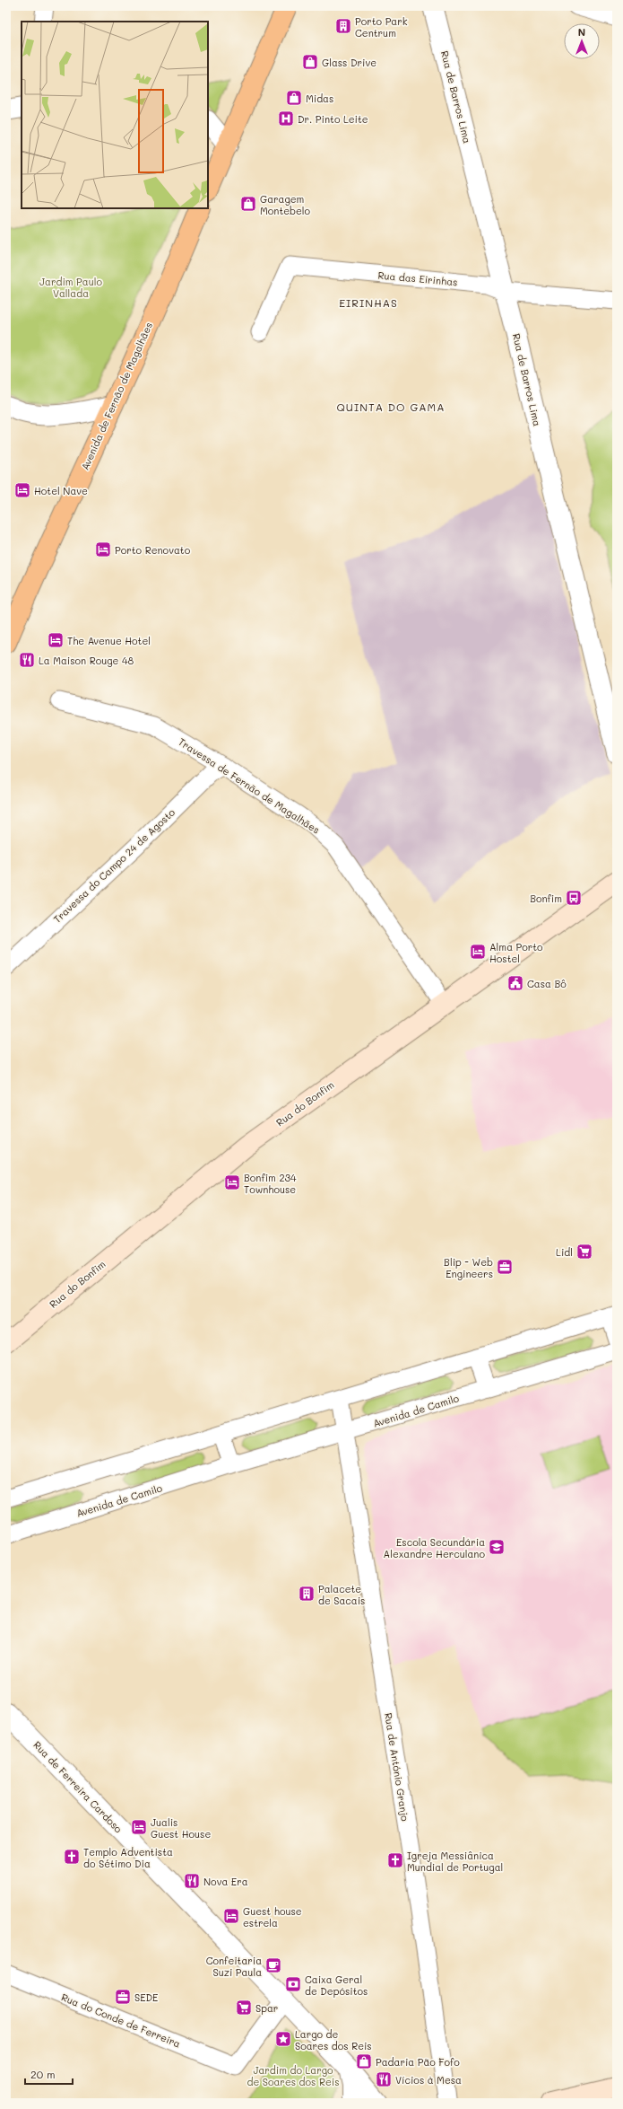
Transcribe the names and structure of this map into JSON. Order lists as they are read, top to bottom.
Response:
{
  "streets": {
    "main road": ["Avenida de Fernão de Magalhães", "Rua do Bonfim"],
    "street": [
      "Rua de Barros Lima",
      "Rua das Eirinhas",
      "Travessa de Fernão de Magalhães",
      "Travessa do Campo 24 de Agosto",
      "Avenida de Camilo",
      "Rua de António Granjo",
      "Rua de Ferreira Cardoso",
      "Rua do Conde de Ferreira"
    ]
  },
  "crossings": [
    ["Rua de Barros Lima", "Rua das Eirinhas"],
    ["Travessa de Fernão de Magalhães", "Travessa do Campo 24 de Agosto"],
    ["Travessa de Fernão de Magalhães", "Rua do Bonfim"],
    ["Avenida de Camilo", "Rua de António Granjo"],
    ["Rua de Ferreira Cardoso", "Rua do Conde de Ferreira"]
  ],
  "districts": ["EIRINHAS", "QUINTA DO GAMA"],
  "parks": ["Jardim Paulo Vallada", "Jardim do Largo de Soares dos Reis"],
  "places": {
    "building": ["Porto Park Centrum", "Palacete de Sacais"],
    "shop": [
      "Glass Drive",
      "Midas",
      "Garagem Montebelo",
      "Padaria Pão Fofo"
    ],
    "hospital": ["Dr. Pinto Leite"],
    "hotel": [
      "Hotel Nave",
      "Porto Renovato",
      "The Avenue Hotel",
      "Alma Porto Hostel",
      "Bonfim 234 Townhouse",
      "Jualis Guest House",
      "Guest house estrela"
    ],
    "restaurant": ["La Maison Rouge 48", "Nova Era", "Vícios à Mesa"],
    "bus stop": ["Bonfim"],
    "public building": ["Casa Bô"],
    "supermarket": ["Lidl", "Spar"],
    "office": ["Blip - Web Engineers", "SEDE"],
    "school or university": ["Escola Secundária Alexandre Herculano"],
    "church": ["Templo Adventista do Sétimo Dia", "Igreja Messiânica Mundial de Portugal"],
    "cafe": ["Confeitaria Suzi Paula"],
    "bank": ["Caixa Geral de Depósitos"],
    "place": ["Largo de Soares dos Reis"]
  },
  "scale_bar": "20 m",
  "north": "top"
}
